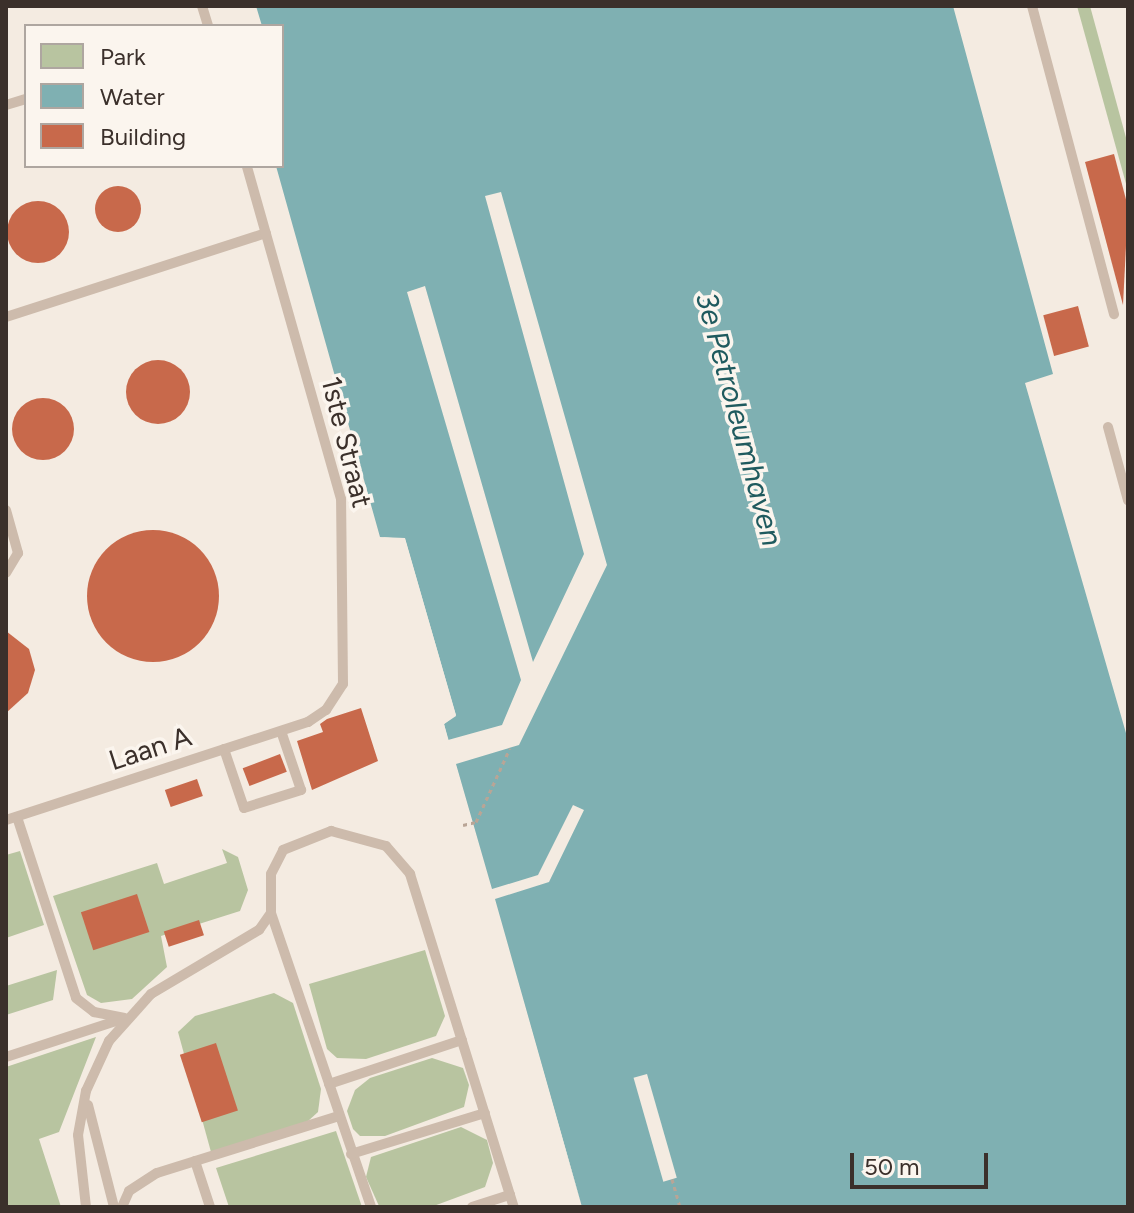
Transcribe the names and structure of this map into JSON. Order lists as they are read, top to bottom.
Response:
{
  "streets": {
    "lane": ["1ste Straat", "Laan A"]
  },
  "crossings": [
    ["1ste Straat", "Laan A"]
  ],
  "water": ["3e Petroleumhaven"],
  "legend": ["Park", "Water", "Building"],
  "scale_bar": "50 m"
}
